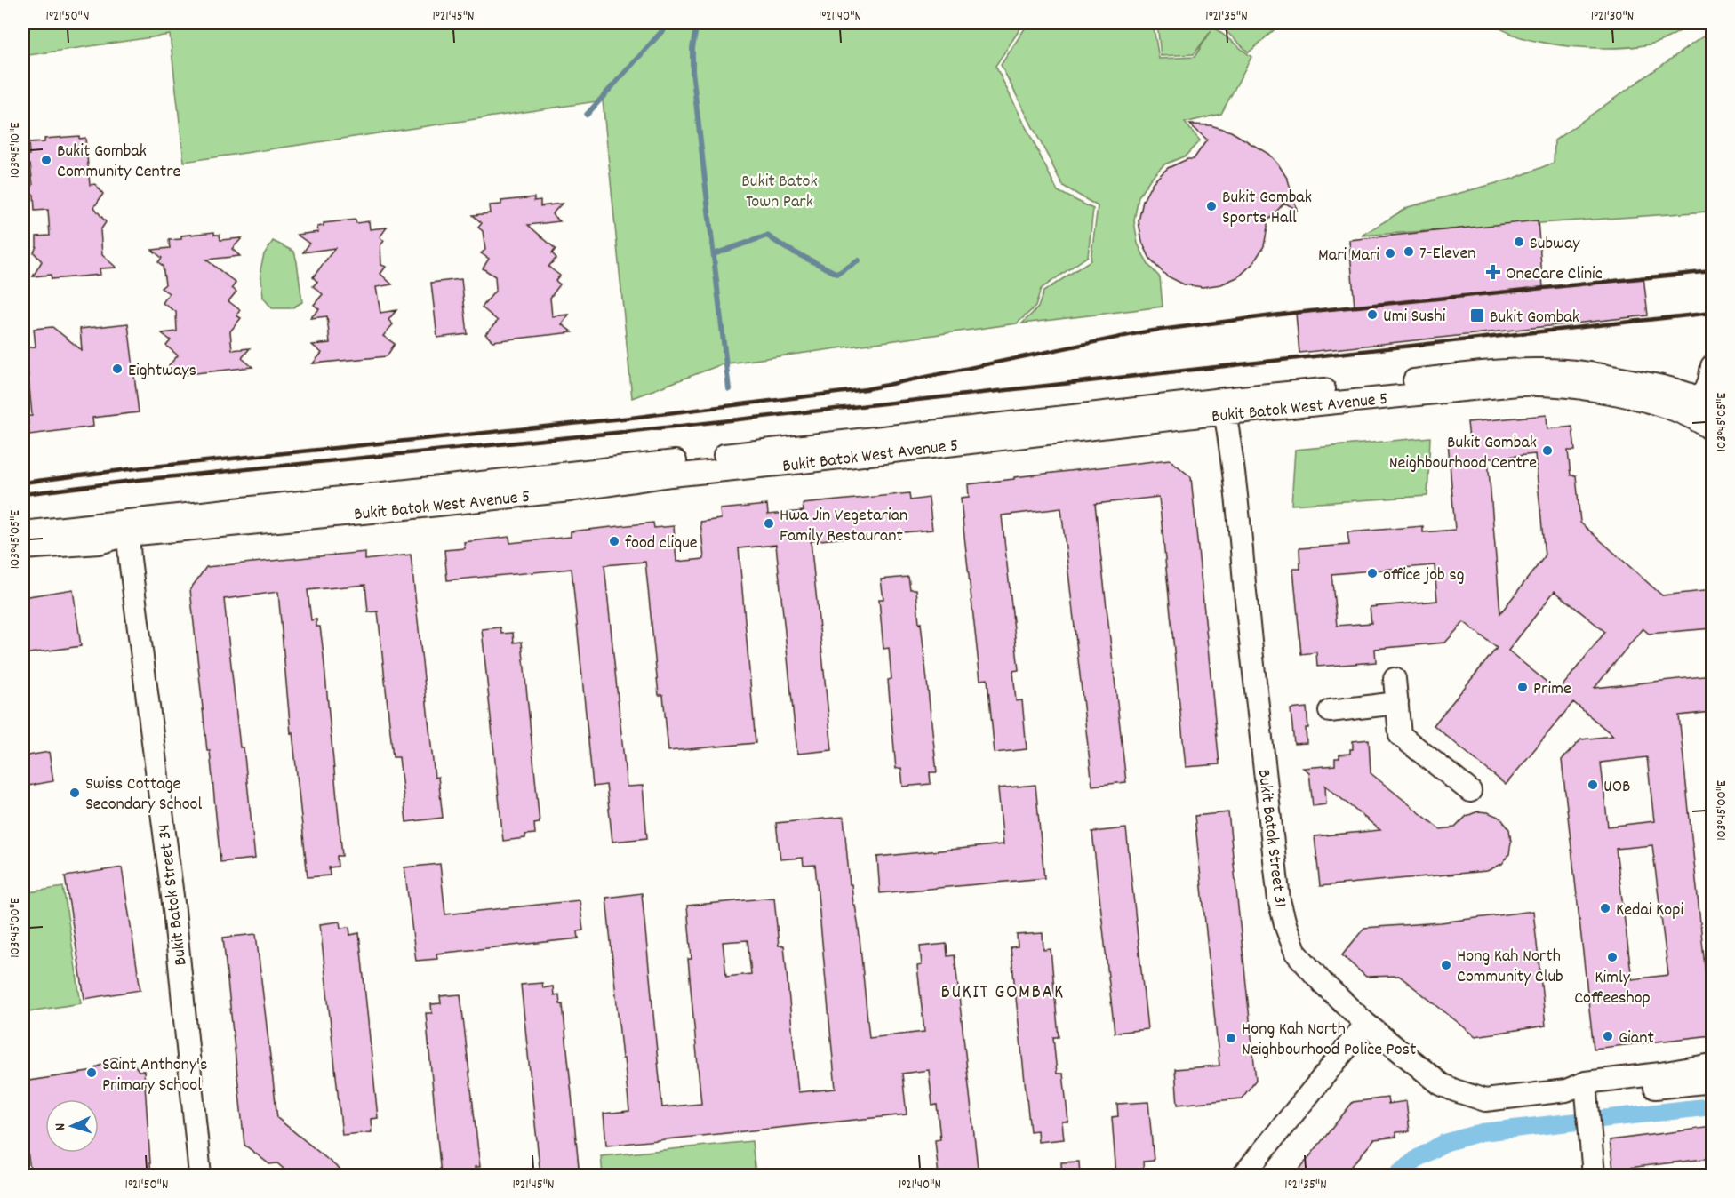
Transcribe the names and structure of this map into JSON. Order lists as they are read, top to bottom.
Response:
{
  "streets": {
    "street": ["Bukit Batok West Avenue 5", "Bukit Batok Street 31", "Bukit Batok Street 34"]
  },
  "crossings": [
    ["Bukit Batok West Avenue 5", "Bukit Batok Street 31"],
    ["Bukit Batok West Avenue 5", "Bukit Batok Street 34"]
  ],
  "districts": ["BUKIT GOMBAK"],
  "parks": ["Bukit Batok Town Park"],
  "places": {
    "other": [
      "Bukit Gombak Community Centre",
      "Bukit Gombak Sports Hall",
      "Subway",
      "7-Eleven",
      "Mari Mari",
      "Umi Sushi",
      "Eightways",
      "Bukit Gombak Neighbourhood Centre",
      "Hwa Jin Vegetarian Family Restaurant",
      "food clique",
      "office job sg",
      "Prime",
      "UOB",
      "Swiss Cottage Secondary School",
      "Kedai Kopi",
      "Kimly Coffeeshop",
      "Hong Kah North Community Club",
      "Giant",
      "Hong Kah North Neighbourhood Police Post",
      "Saint Anthony's Primary School"
    ],
    "health": ["OneCare Clinic"],
    "transit": ["Bukit Gombak"]
  },
  "north": "left",
  "coordinates": [
    "1°21'50\"N",
    "1°21'45\"N",
    "1°21'40\"N",
    "1°21'35\"N",
    "1°21'30\"N",
    "103°45'10\"E",
    "103°45'05\"E",
    "103°45'00\"E"
  ]
}
